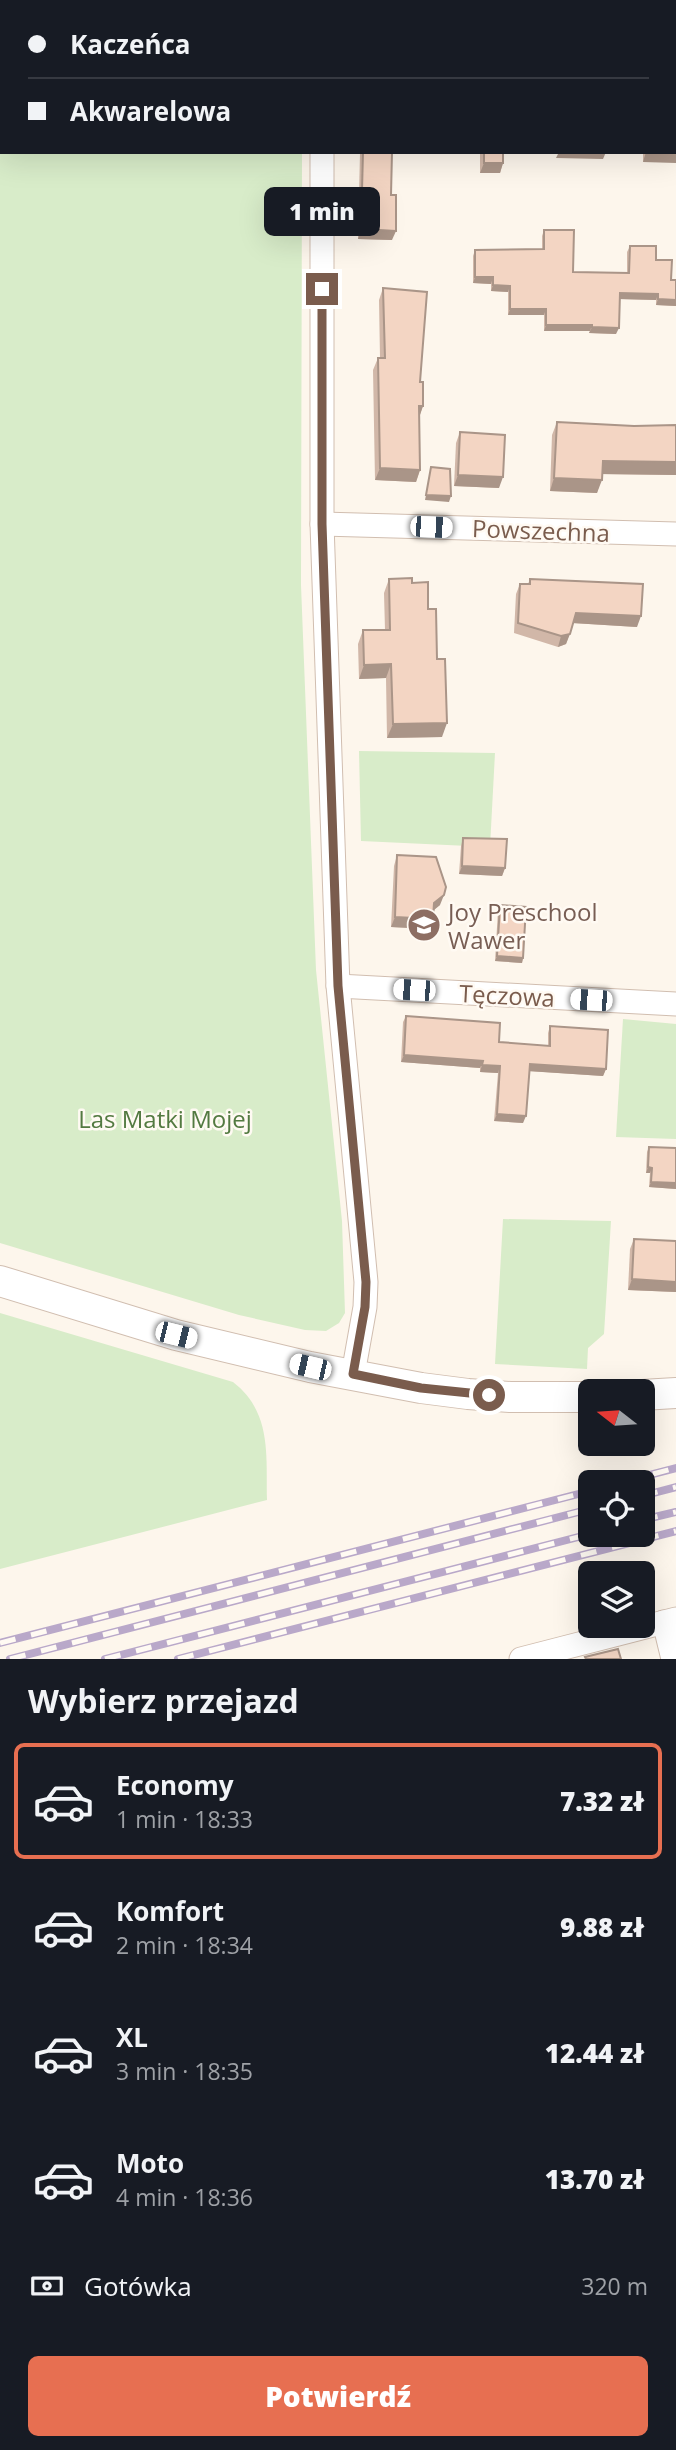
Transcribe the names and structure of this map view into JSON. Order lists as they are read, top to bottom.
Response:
{
  "streets": {
    "street": ["Powszechna", "Tęczowa"]
  },
  "parks": ["Las Matki Mojej"],
  "places": {
    "school or university": ["Joy Preschool Wawer"]
  },
  "north": "left",
  "page": {
    "banner": ["Kaczeńca", "Akwarelowa"],
    "bubble": "1 min",
    "heading": "Wybierz przejazd",
    "list": [
      {
        "name": "Economy",
        "note": "1 min · 18:33",
        "value": "7.32 zł"
      },
      {
        "name": "Komfort",
        "note": "2 min · 18:34",
        "value": "9.88 zł"
      },
      {
        "name": "XL",
        "note": "3 min · 18:35",
        "value": "12.44 zł"
      },
      {
        "name": "Moto",
        "note": "4 min · 18:36",
        "value": "13.70 zł"
      }
    ],
    "pay": ["Gotówka", "320 m"],
    "buttons": "Potwierdź"
  }
}
